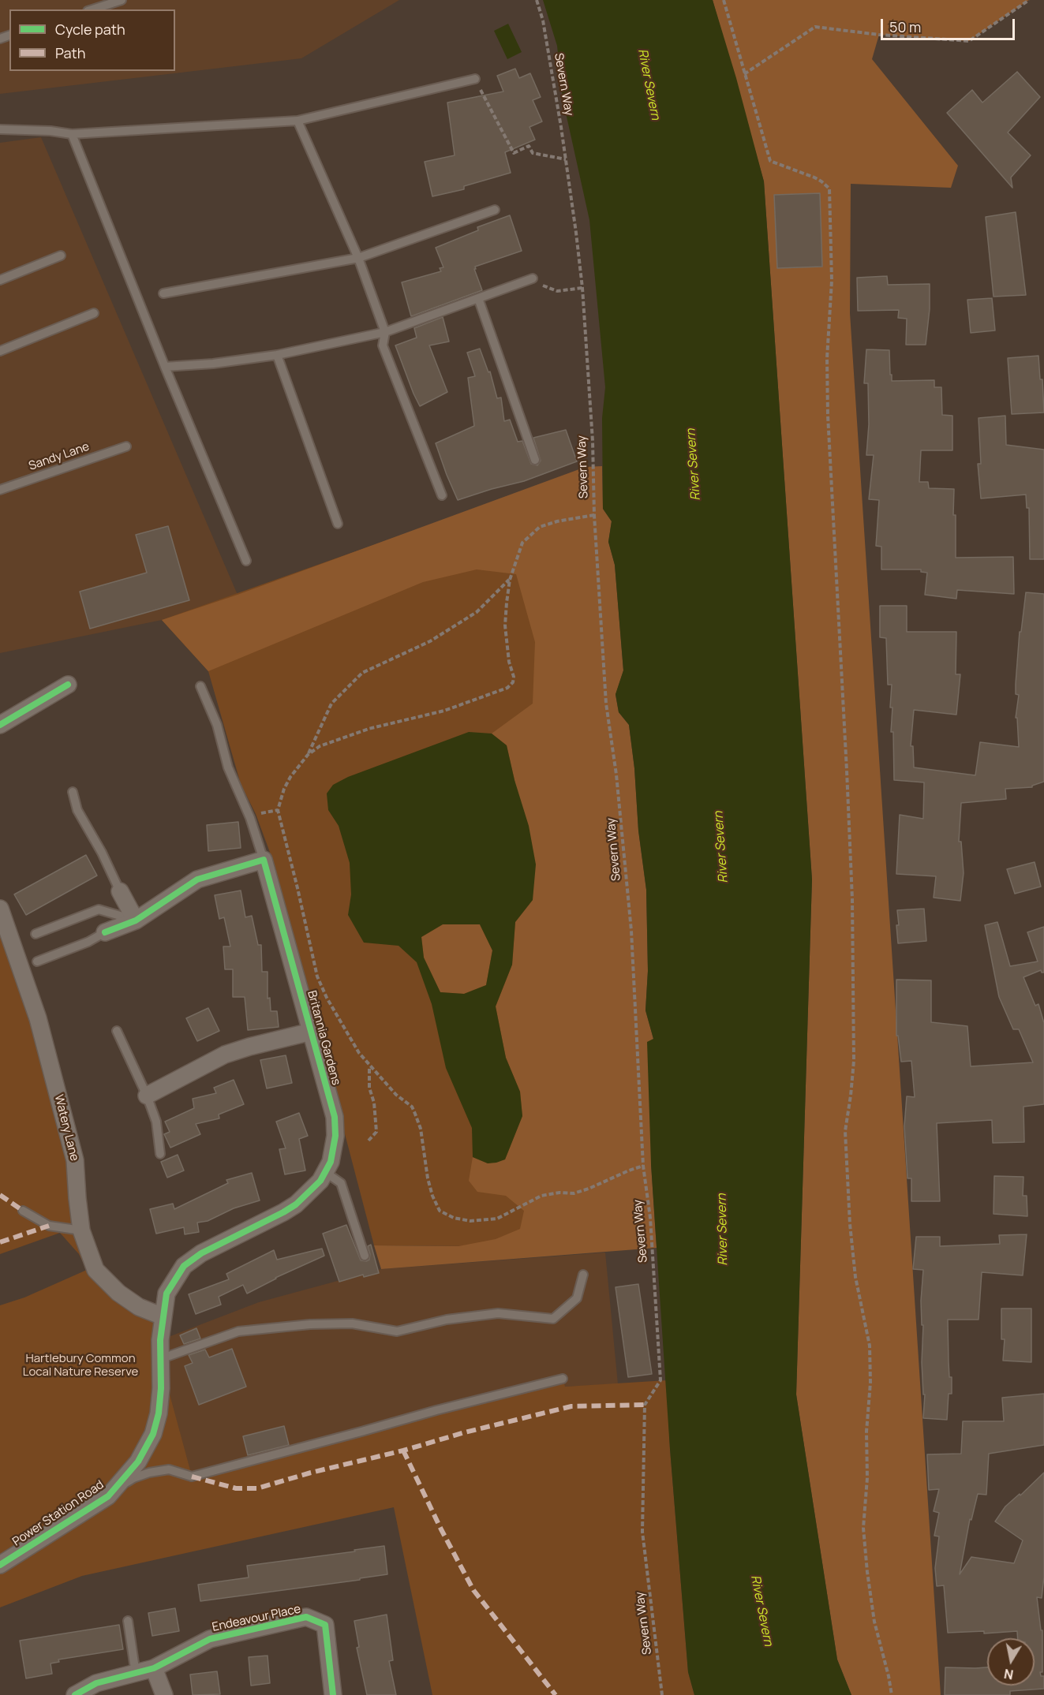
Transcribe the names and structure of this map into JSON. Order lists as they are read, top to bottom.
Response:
{
  "streets": {
    "street": [
      "Britannia Gardens",
      "Watery Lane",
      "Power Station Road",
      "Endeavour Place"
    ],
    "lane": ["Sandy Lane"],
    "path": ["Severn Way"]
  },
  "crossings": [
    ["Britannia Gardens", "Watery Lane"],
    ["Britannia Gardens", "Power Station Road"],
    ["Watery Lane", "Power Station Road"]
  ],
  "water": ["River Severn"],
  "parks": ["Hartlebury Common Local Nature Reserve"],
  "legend": ["Cycle path", "Path"],
  "scale_bar": "50 m",
  "north": "bottom"
}
